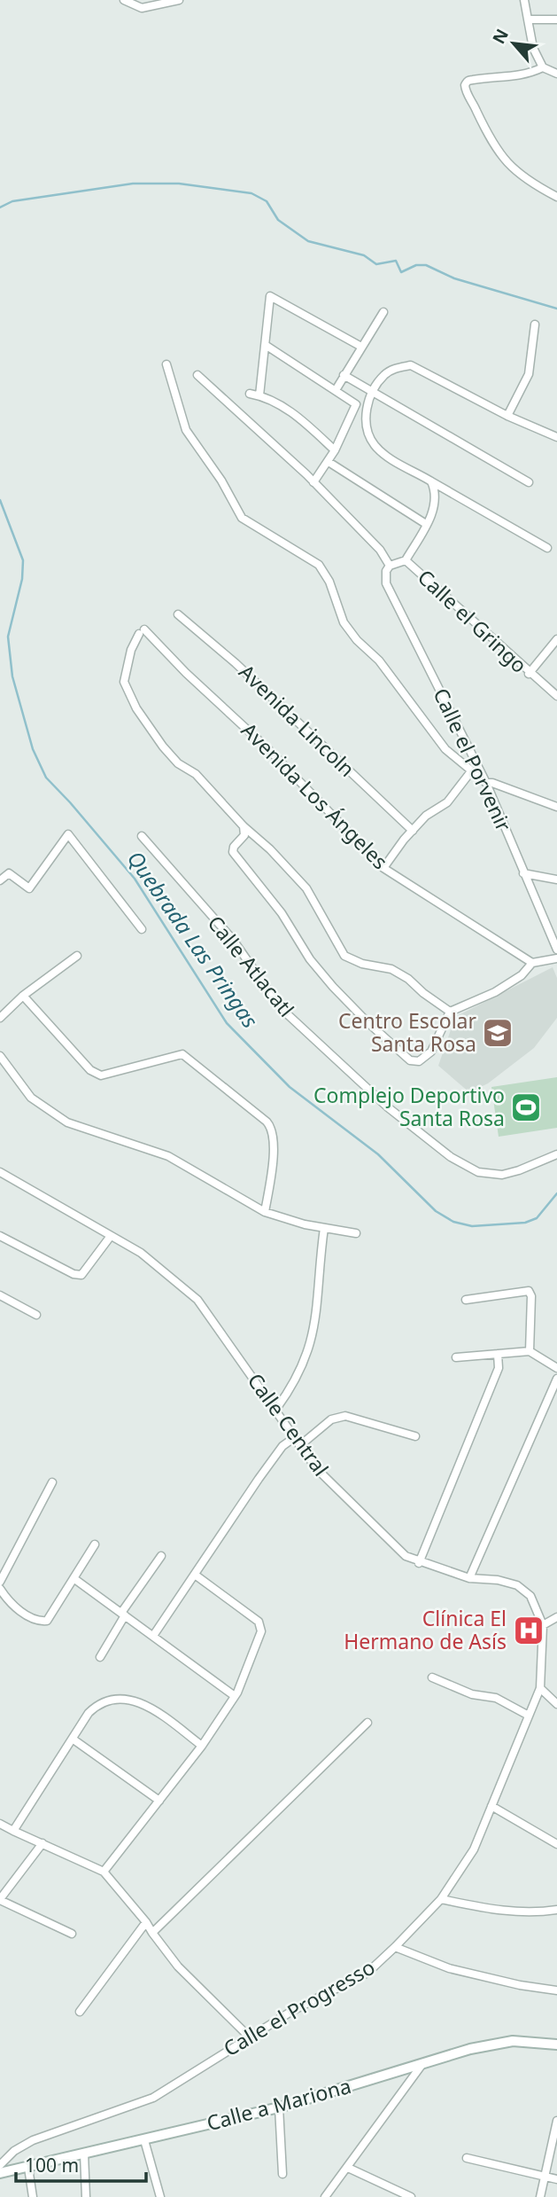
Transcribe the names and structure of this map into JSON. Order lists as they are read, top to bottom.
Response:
{
  "streets": {
    "main road": ["Calle a Mariona"],
    "street": [
      "Calle el Gringo",
      "Avenida Lincoln",
      "Calle el Porvenir",
      "Avenida Los Ángeles",
      "Calle Atlacatl",
      "Calle Central",
      "Calle el Progresso"
    ]
  },
  "crossings": [
    ["Calle el Gringo", "Calle el Porvenir"],
    ["Calle Central", "Calle el Progresso"]
  ],
  "water": ["Quebrada Las Pringas"],
  "places": {
    "school or university": ["Centro Escolar Santa Rosa"],
    "sports": ["Complejo Deportivo Santa Rosa"],
    "hospital": ["Clínica El Hermano de Asís"]
  },
  "scale_bar": "100 m",
  "north": "top left"
}
